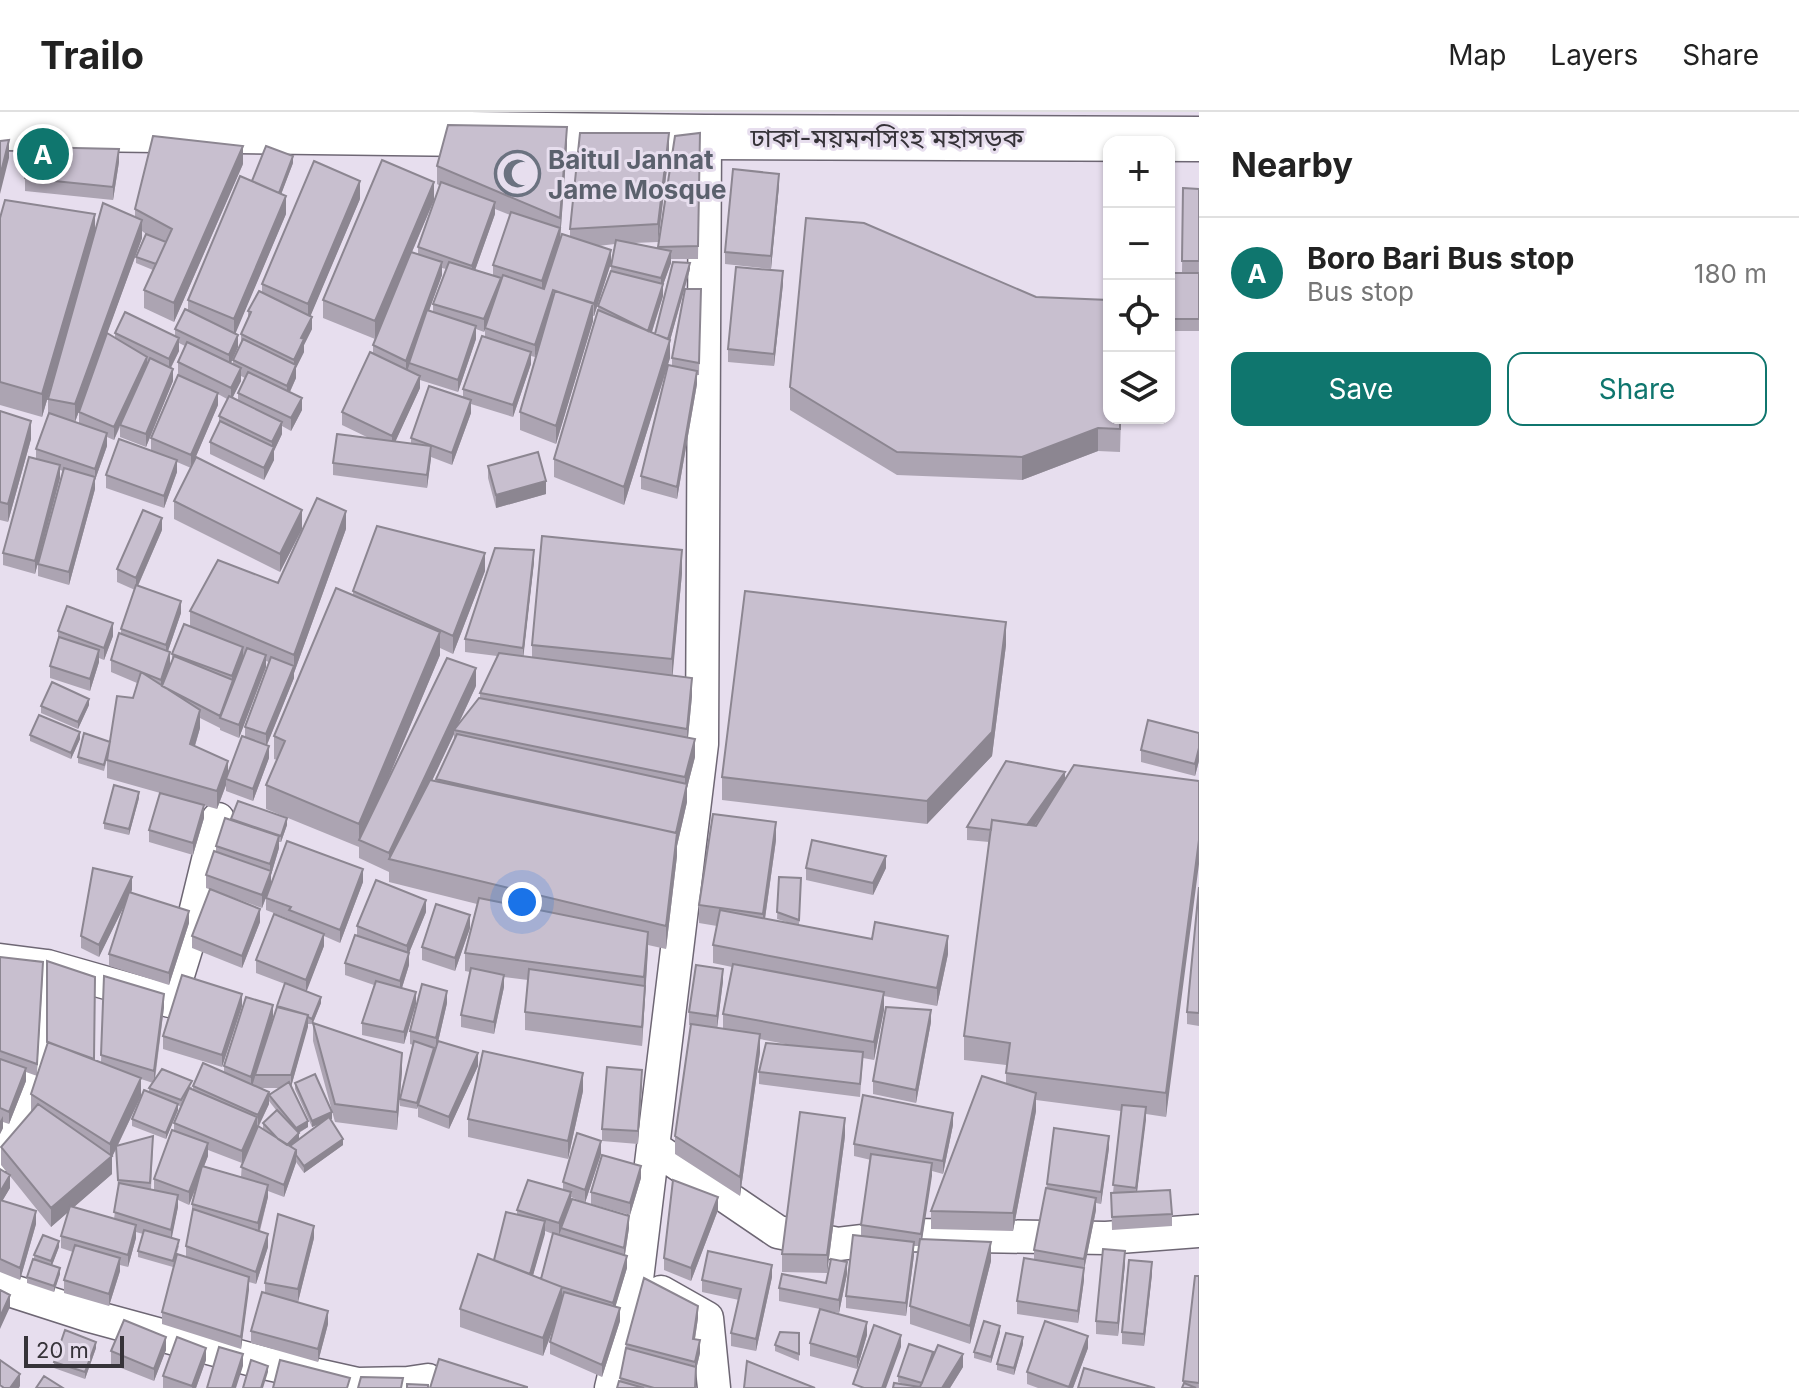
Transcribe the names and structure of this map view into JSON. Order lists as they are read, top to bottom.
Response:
{
  "streets": {
    "highway": ["ঢাকা-ময়মনসিংহ মহাসড়ক"]
  },
  "places": {
    "mosque": ["Baitul Jannat Jame Mosque"]
  },
  "scale_bar": "20 m",
  "page": {
    "header": "Trailo",
    "nav": ["Map", "Layers", "Share"],
    "heading": "Nearby",
    "pins": "A",
    "map_buttons": ["+", "−"],
    "list": [
      {
        "mark": "A",
        "name": "Boro Bari Bus stop",
        "note": "Bus stop",
        "value": "180 m"
      }
    ],
    "buttons": ["Save", "Share"],
    "scale": "20 m"
  }
}
